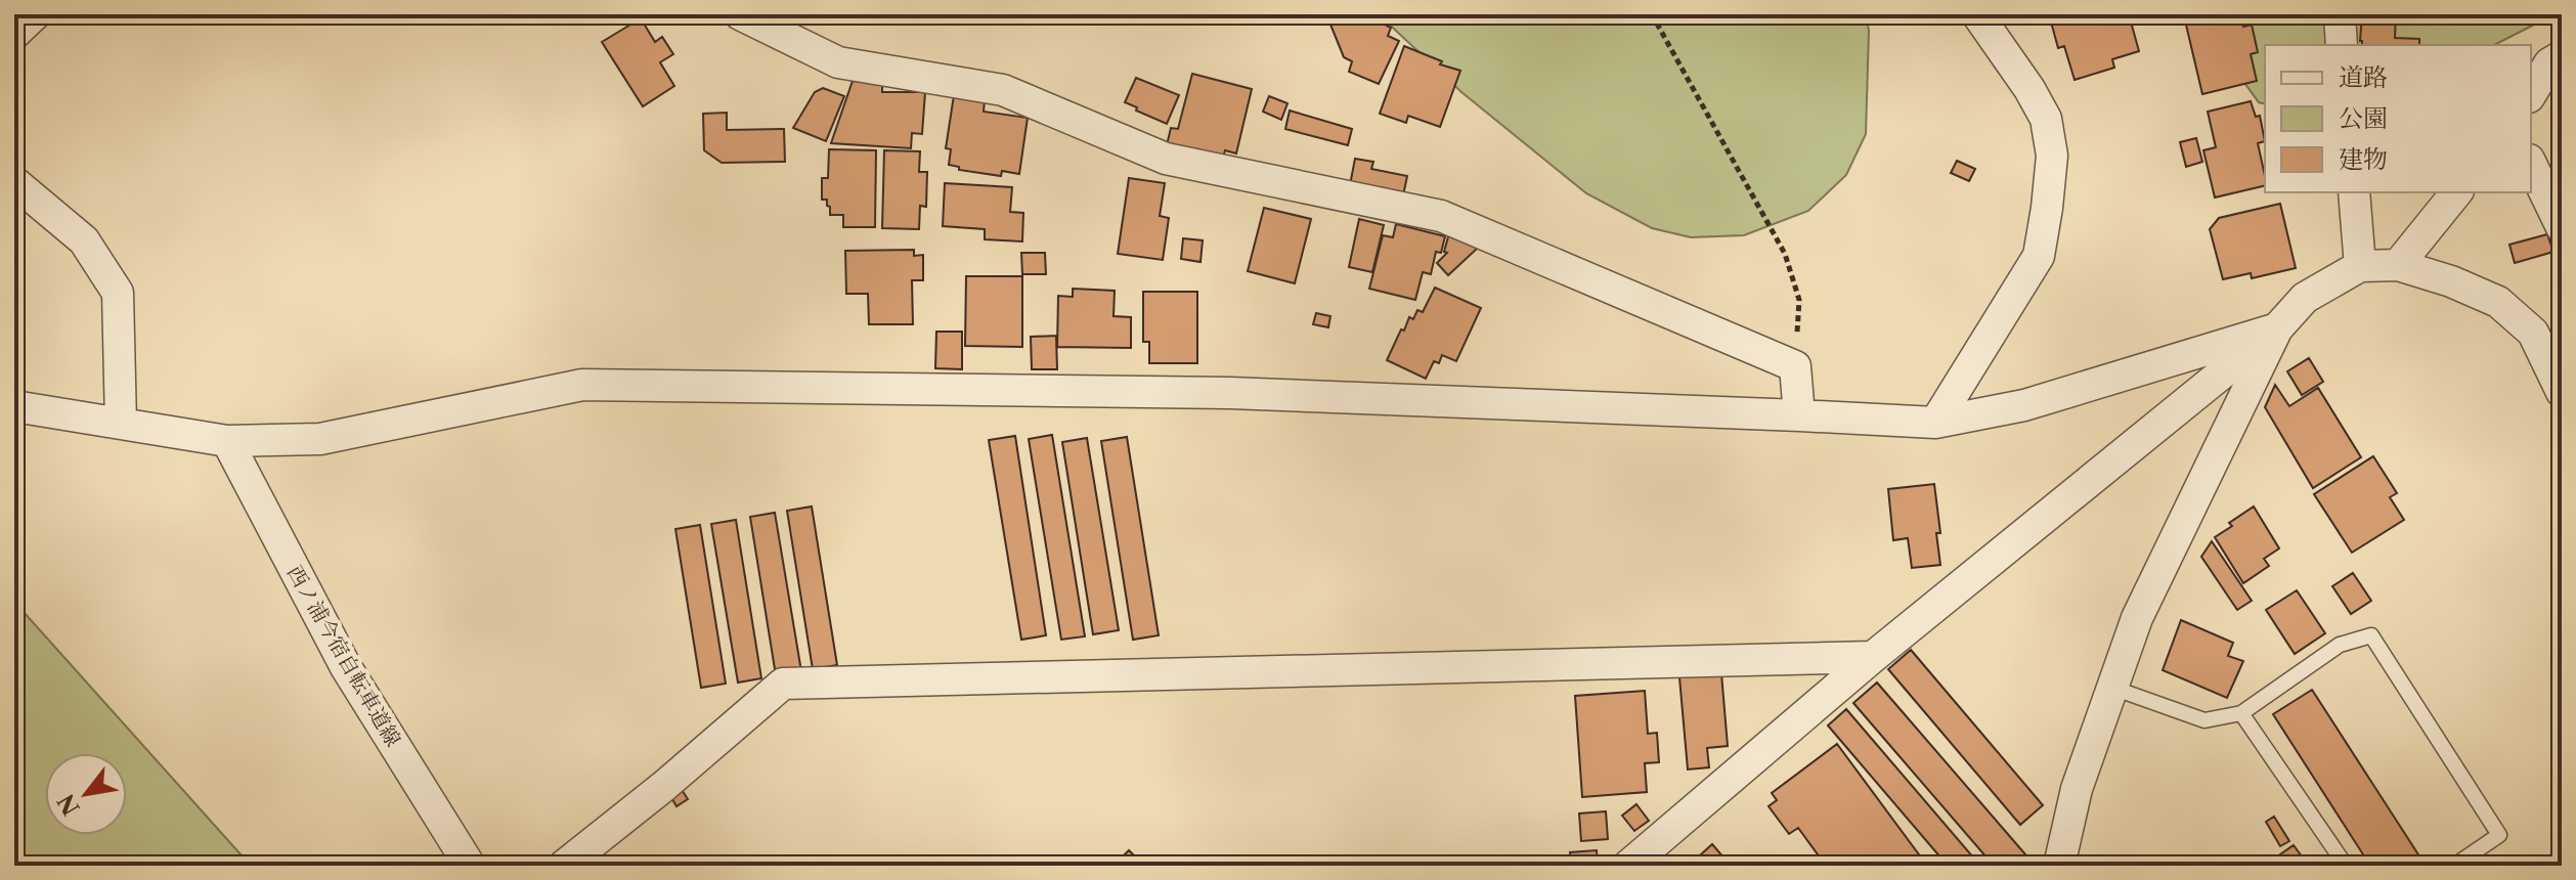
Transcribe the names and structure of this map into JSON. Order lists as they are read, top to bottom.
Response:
{
  "streets": {
    "street": ["西ノ浦今宿自転車道線"]
  },
  "legend": ["道路", "公園", "建物"],
  "north": "bottom left"
}
